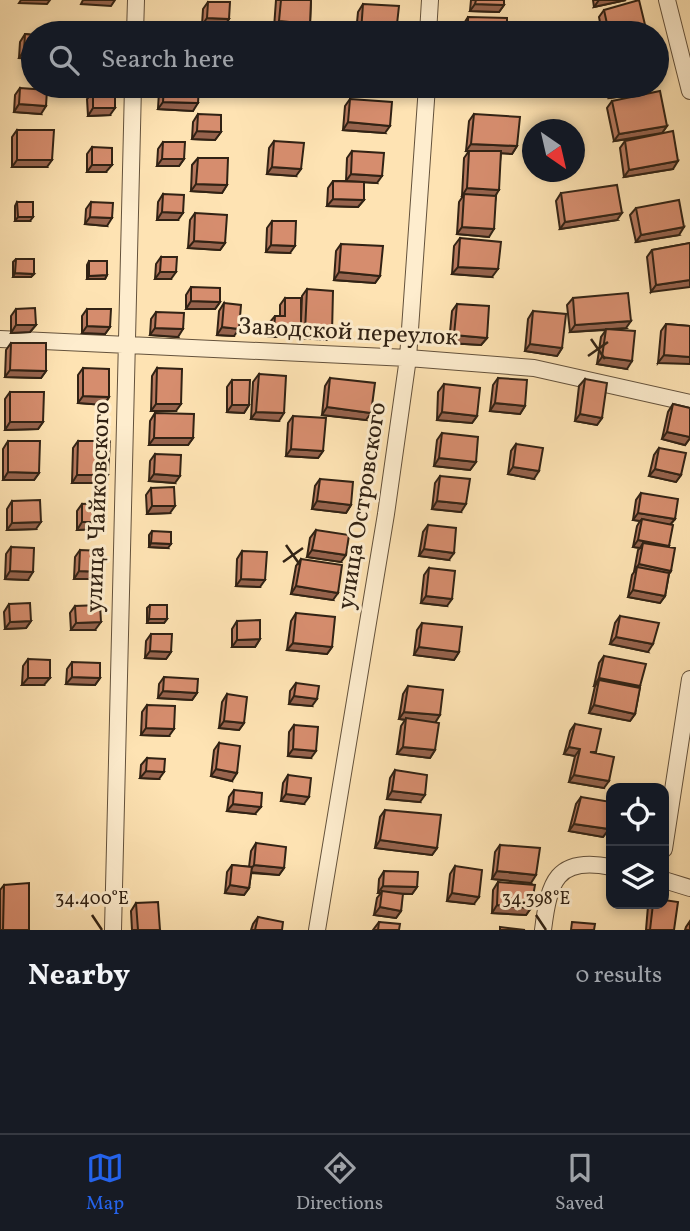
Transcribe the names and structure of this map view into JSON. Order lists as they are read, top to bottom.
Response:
{
  "streets": {
    "street": ["Заводской переулок", "улица Островского", "улица Чайковского"]
  },
  "crossings": [
    ["Заводской переулок", "улица Островского"],
    ["Заводской переулок", "улица Чайковского"]
  ],
  "north": "bottom right",
  "page": {
    "search": "Search here",
    "heading": ["Nearby", "0 results"],
    "nav": ["Map", "Directions", "Saved"]
  },
  "coordinates": ["34.400°E", "34.398°E"]
}
